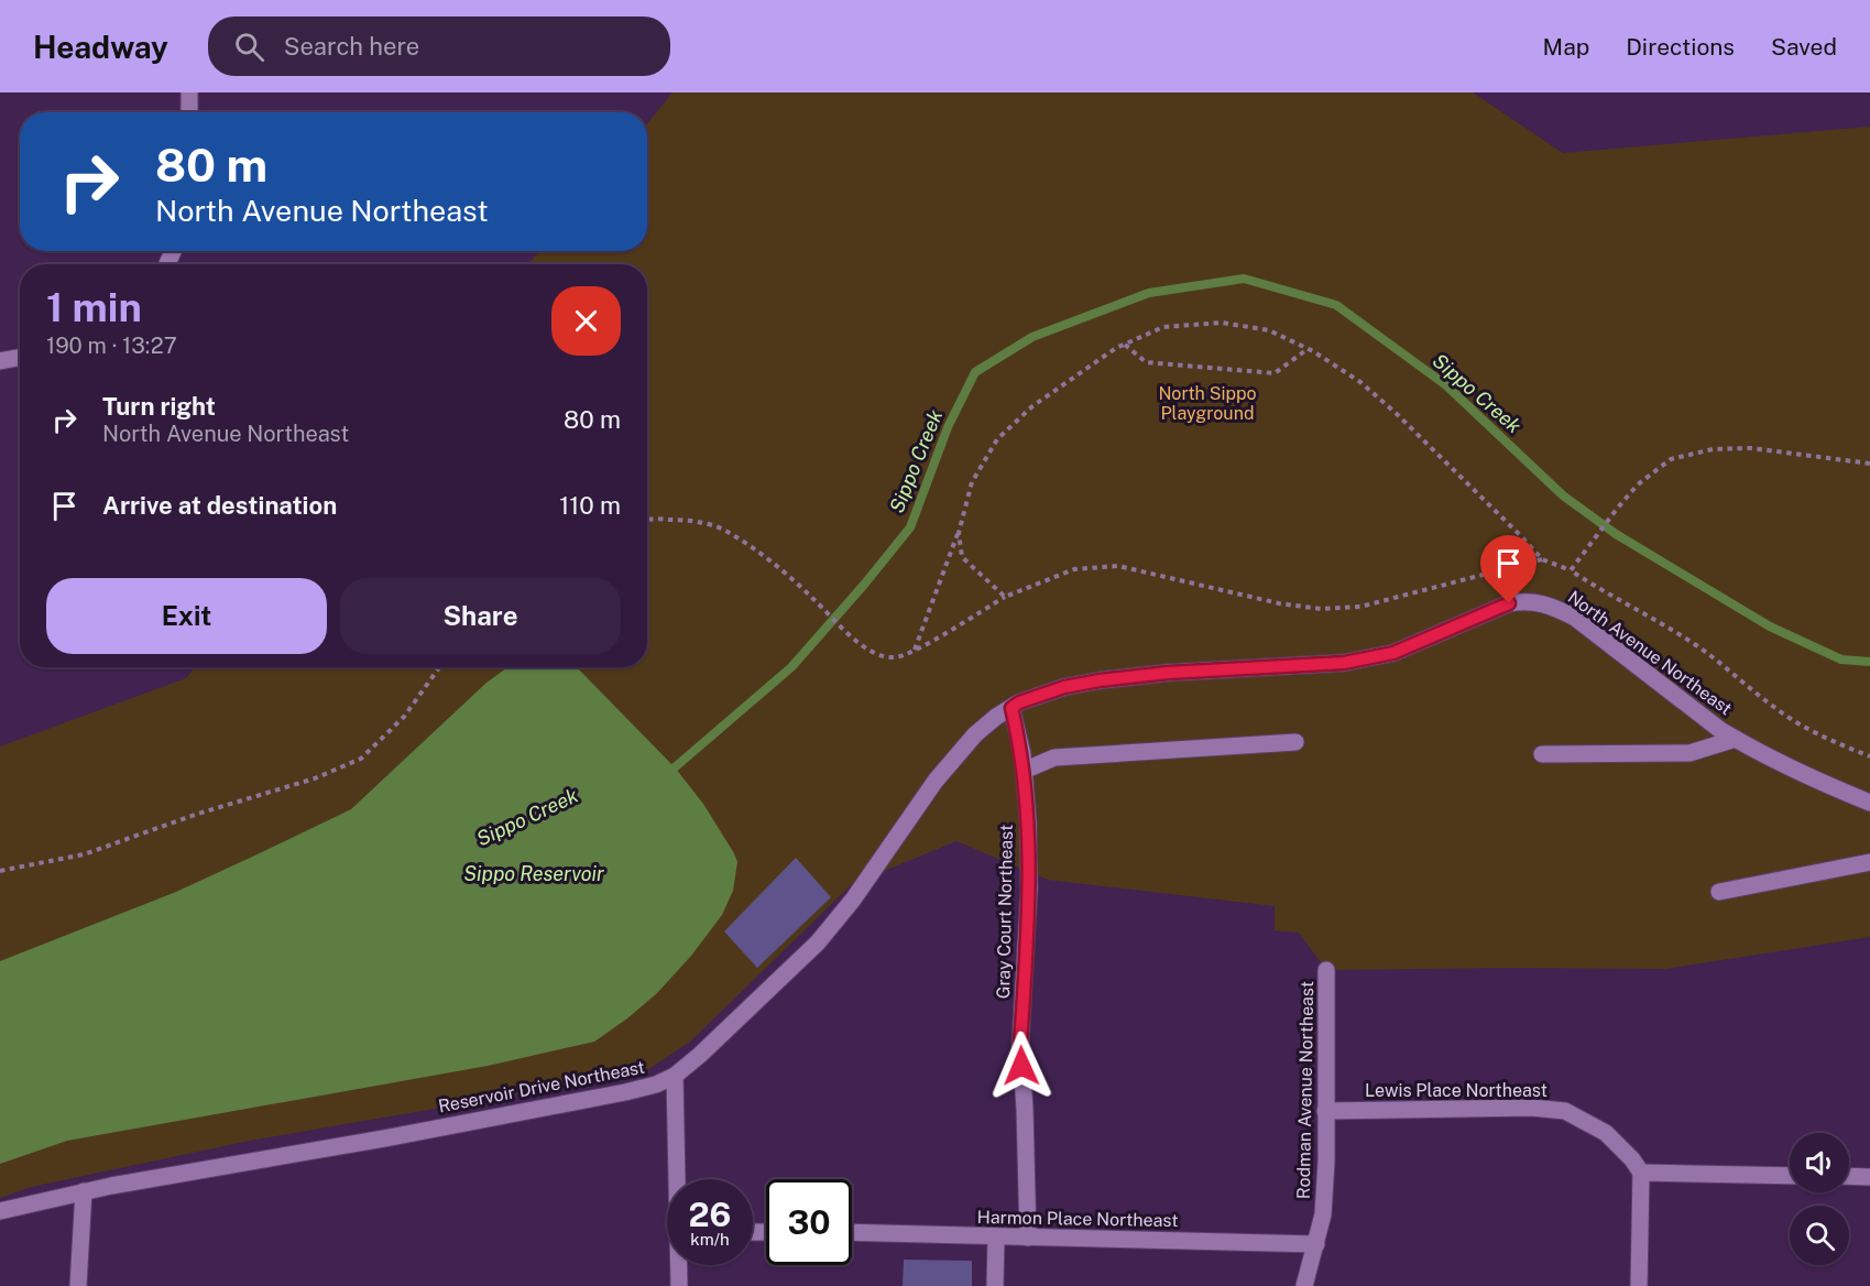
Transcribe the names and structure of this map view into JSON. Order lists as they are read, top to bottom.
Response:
{
  "streets": {
    "street": [
      "North Avenue Northeast",
      "Gray Court Northeast",
      "Reservoir Drive Northeast",
      "Rodman Avenue Northeast",
      "Lewis Place Northeast",
      "Harmon Place Northeast"
    ]
  },
  "crossings": [
    ["North Avenue Northeast", "Gray Court Northeast"],
    ["North Avenue Northeast", "Reservoir Drive Northeast"],
    ["Gray Court Northeast", "Reservoir Drive Northeast"],
    ["Gray Court Northeast", "Harmon Place Northeast"],
    ["Rodman Avenue Northeast", "Lewis Place Northeast"],
    ["Rodman Avenue Northeast", "Harmon Place Northeast"]
  ],
  "water": ["Sippo Creek", "Sippo Reservoir"],
  "parks": ["North Sippo Playground"],
  "page": {
    "header": "Headway",
    "search": "Search here",
    "nav": ["Map", "Directions", "Saved"],
    "turn": ["80 m", "North Avenue Northeast"],
    "heading": ["1 min", "190 m · 13:27"],
    "list": [
      {
        "name": "Turn right",
        "note": "North Avenue Northeast",
        "value": "80 m"
      },
      {
        "name": "Arrive at destination",
        "value": "110 m"
      }
    ],
    "buttons": ["Exit", "Share"],
    "speed": "26 km/h",
    "limit": "30"
  }
}
